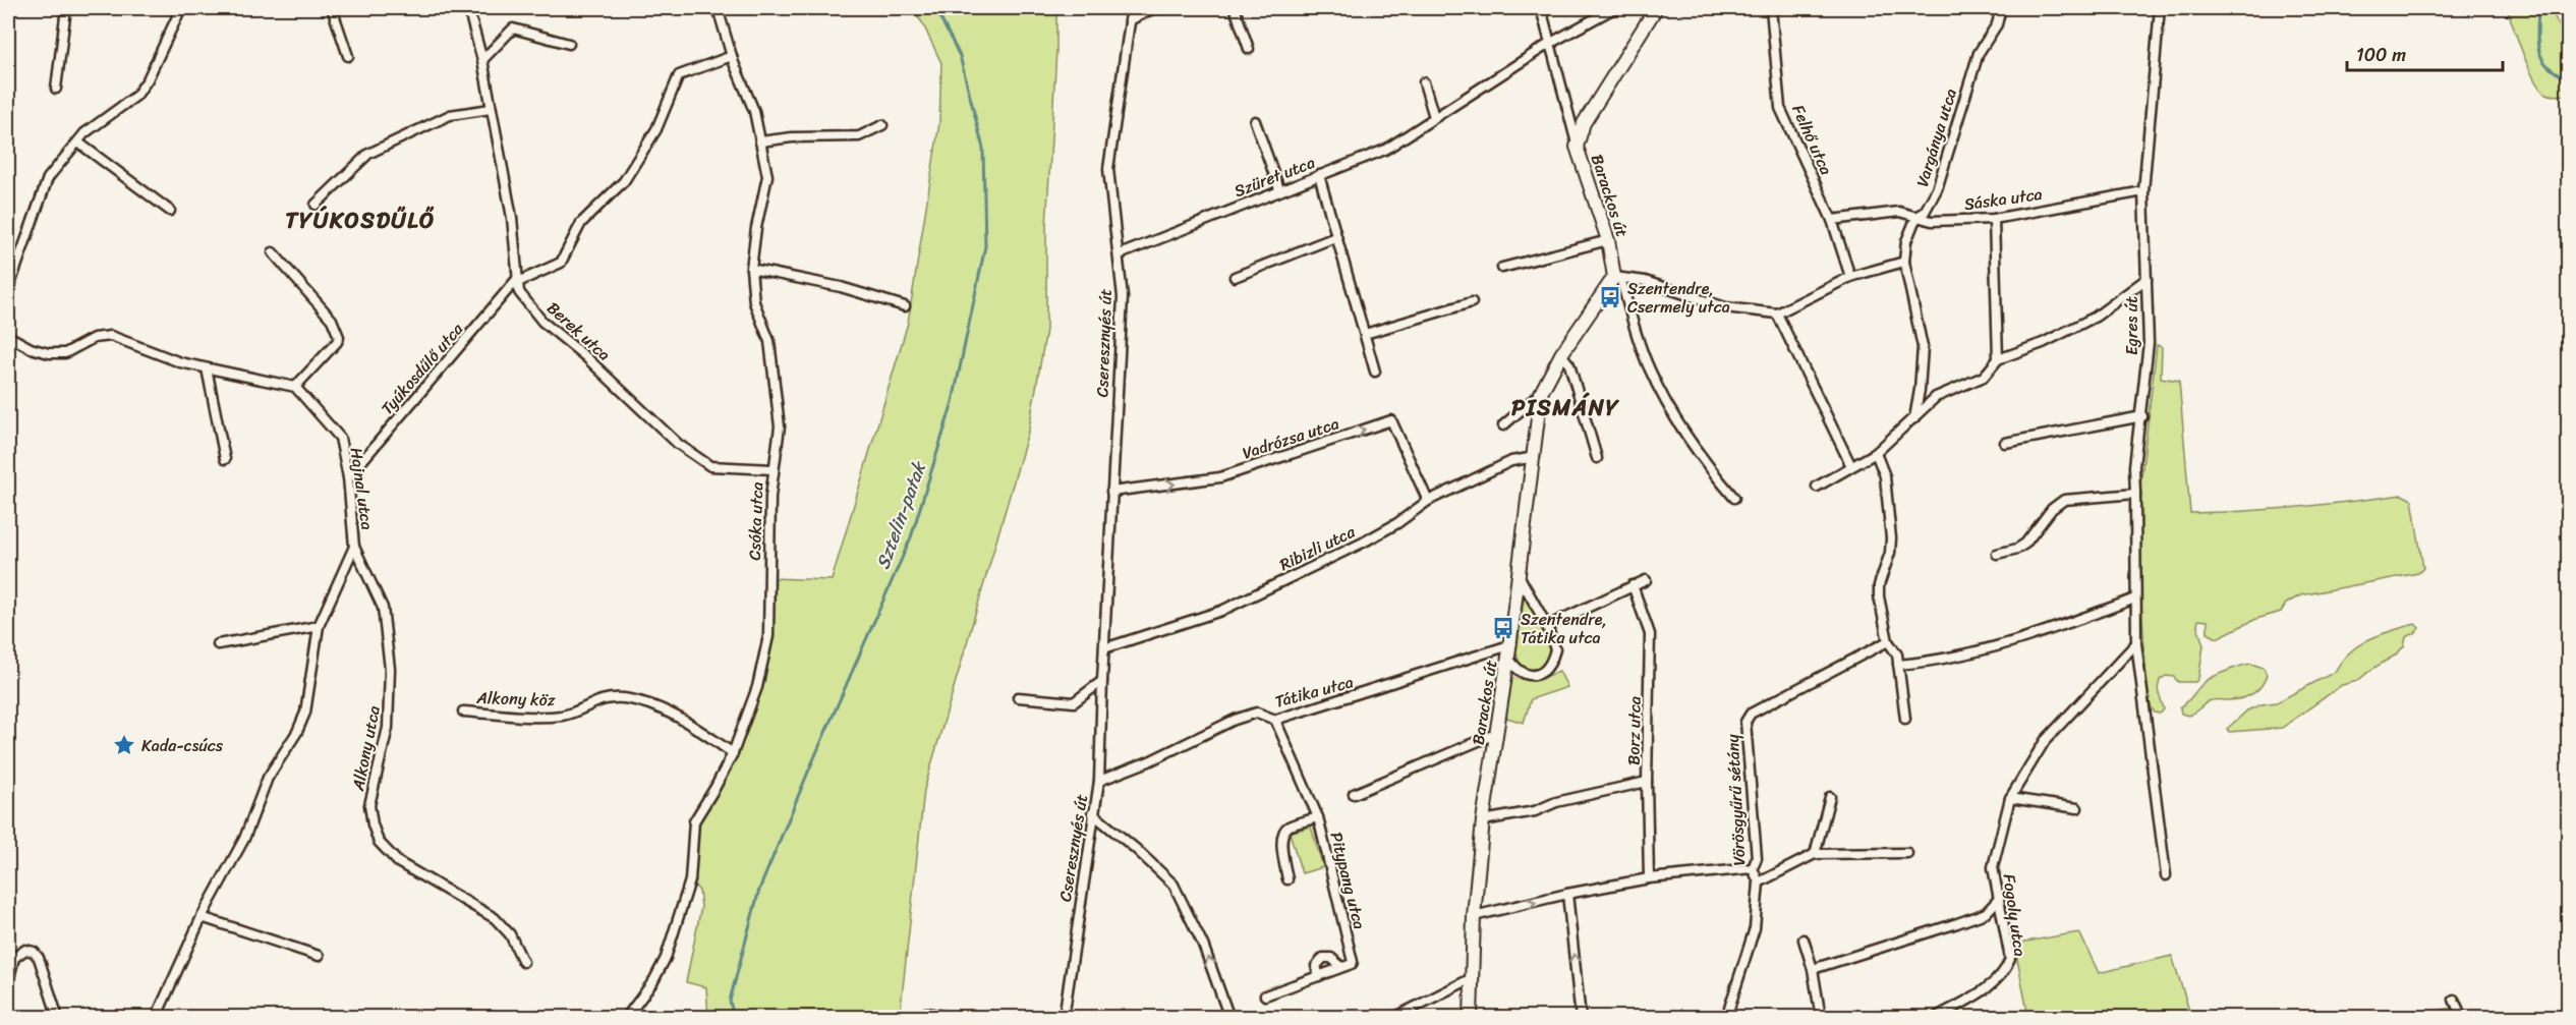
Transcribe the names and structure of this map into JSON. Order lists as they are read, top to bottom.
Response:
{
  "streets": {
    "street": [
      "Vargánya utca",
      "Felhő utca",
      "Szüret utca",
      "Barackos út",
      "Sáska utca",
      "Egres út",
      "Berek utca",
      "Cseresznyés út",
      "Tyúkosdűlő utca",
      "Vadrózsa utca",
      "Hajnal utca",
      "Csóka utca",
      "Ribizli utca",
      "Tátika utca",
      "Alkony köz",
      "Borz utca",
      "Alkony utca",
      "Vörösgyűrű sétány",
      "Pitypang utca",
      "Fogoly utca"
    ]
  },
  "crossings": [
    ["Vargánya utca", "Sáska utca"],
    ["Felhő utca", "Sáska utca"],
    ["Szüret utca", "Cseresznyés út"],
    ["Barackos út", "Ribizli utca"],
    ["Barackos út", "Tátika utca"],
    ["Sáska utca", "Egres út"],
    ["Egres út", "Fogoly utca"],
    ["Berek utca", "Tyúkosdűlő utca"],
    ["Berek utca", "Csóka utca"],
    ["Cseresznyés út", "Vadrózsa utca"],
    ["Cseresznyés út", "Ribizli utca"],
    ["Cseresznyés út", "Tátika utca"],
    ["Tyúkosdűlő utca", "Hajnal utca"],
    ["Tyúkosdűlő utca", "Csóka utca"],
    ["Vadrózsa utca", "Ribizli utca"],
    ["Hajnal utca", "Alkony utca"],
    ["Csóka utca", "Alkony köz"],
    ["Tátika utca", "Pitypang utca"]
  ],
  "one_way": ["Vadrózsa utca"],
  "districts": ["TYÚKOSDŰLŐ", "PISMÁNY"],
  "water": ["Sztelin-patak"],
  "places": {
    "bus stop": ["Szentendre, Csermely utca", "Szentendre, Tátika utca"],
    "place": ["Kada-csúcs"]
  },
  "scale_bar": "100 m"
}
